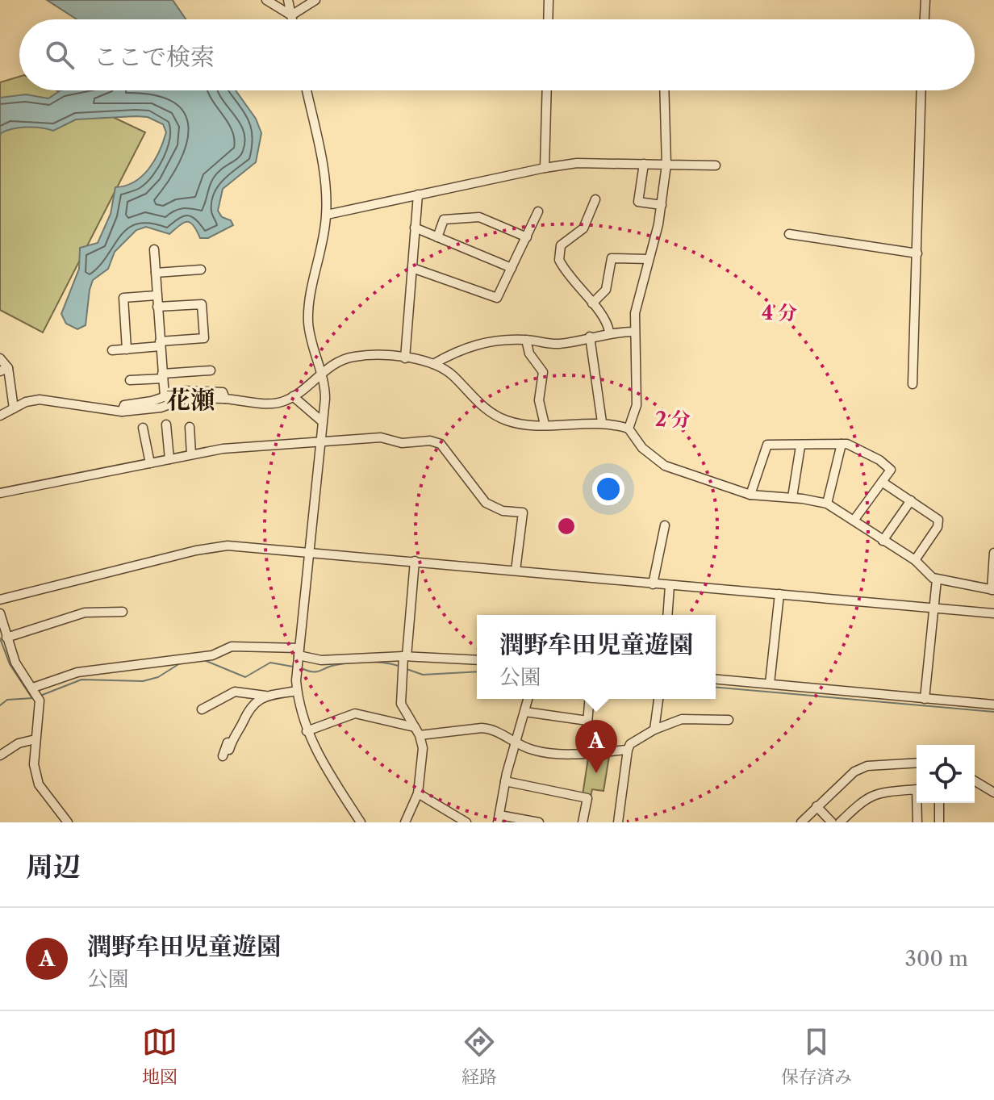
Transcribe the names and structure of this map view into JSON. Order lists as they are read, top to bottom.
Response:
{
  "districts": ["花瀬"],
  "page": {
    "search": "ここで検索",
    "popup": ["潤野牟田児童遊園", "公園"],
    "pins": "A",
    "heading": "周辺",
    "list": [
      {
        "mark": "A",
        "name": "潤野牟田児童遊園",
        "note": "公園",
        "value": "300 m"
      }
    ],
    "nav": ["地図", "経路", "保存済み"]
  },
  "rings": ["4 分", "2 分"]
}
